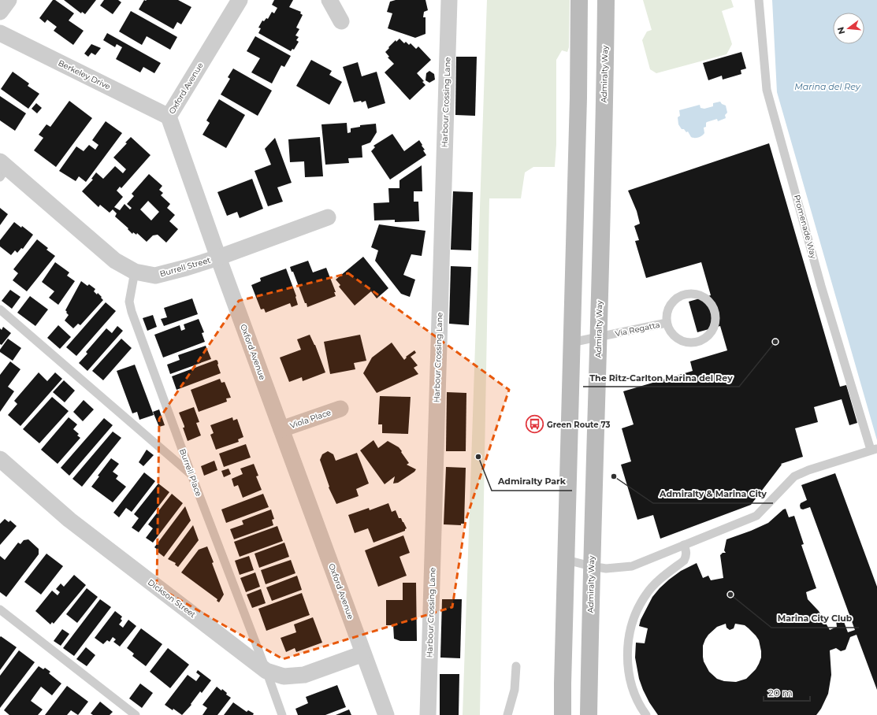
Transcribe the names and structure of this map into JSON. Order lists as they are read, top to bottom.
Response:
{
  "streets": {
    "street": [
      "Admiralty Way",
      "Berkeley Drive",
      "Oxford Avenue",
      "Harbour Crossing Lane",
      "Burrell Street",
      "Viola Place",
      "Dickson Street"
    ],
    "lane": ["Promenade Way", "Via Regatta", "Burrell Place"]
  },
  "crossings": [
    ["Admiralty Way", "Via Regatta"],
    ["Berkeley Drive", "Oxford Avenue"],
    ["Oxford Avenue", "Burrell Street"],
    ["Oxford Avenue", "Viola Place"],
    ["Oxford Avenue", "Dickson Street"],
    ["Burrell Street", "Burrell Place"],
    ["Burrell Place", "Dickson Street"]
  ],
  "water": ["Marina del Rey"],
  "places": {
    "other": [
      "The Ritz-Carlton Marina del Rey",
      "Admiralty Park",
      "Admiralty & Marina City",
      "Marina City Club"
    ],
    "bus stop": ["Green Route 73"]
  },
  "scale_bar": "20 m",
  "north": "left"
}
